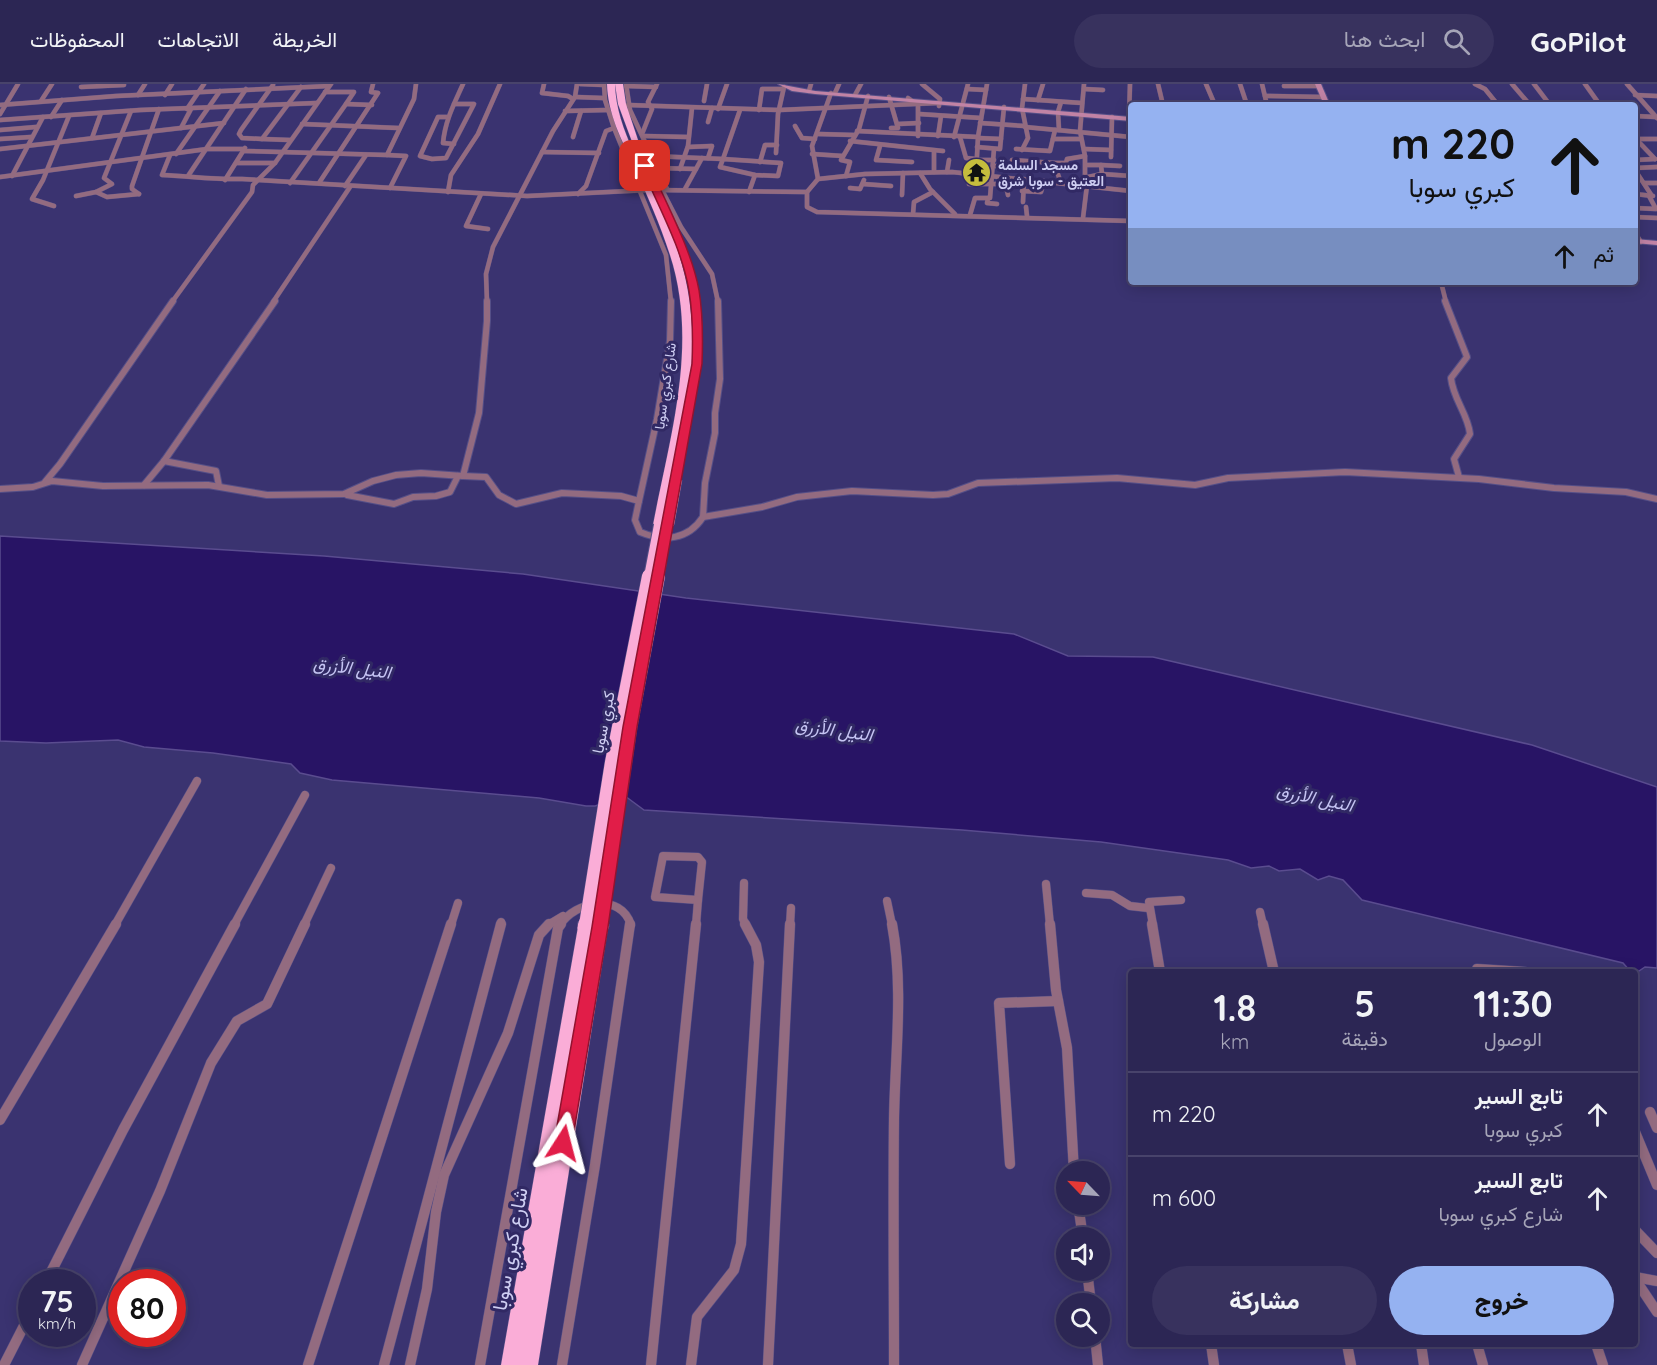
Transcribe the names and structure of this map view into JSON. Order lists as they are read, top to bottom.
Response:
{
  "streets": {
    "highway": ["شارع كبري سوبا", "كبري سوبا"]
  },
  "crossings": [
    ["شارع كبري سوبا", "كبري سوبا"]
  ],
  "water": ["النيل الأزرق"],
  "places": {
    "temple": ["مسجد السلمة العتيق - سوبا شرق"]
  },
  "north": "top left",
  "page": {
    "header": "GoPilot",
    "search": "ابحث هنا",
    "nav": ["الخريطة", "الاتجاهات", "المحفوظات"],
    "turn": ["220 m", "كبري سوبا"],
    "then": "ثم",
    "eta": [
      "11:30",
      "الوصول",
      "5",
      "دقيقة",
      "1.8",
      "km"
    ],
    "list": [
      {
        "name": "تابع السير",
        "note": "كبري سوبا",
        "value": "220 m"
      },
      {
        "name": "تابع السير",
        "note": "شارع كبري سوبا",
        "value": "600 m"
      }
    ],
    "buttons": ["خروج", "مشاركة"],
    "speed": "75 km/h",
    "limit": "80"
  }
}
